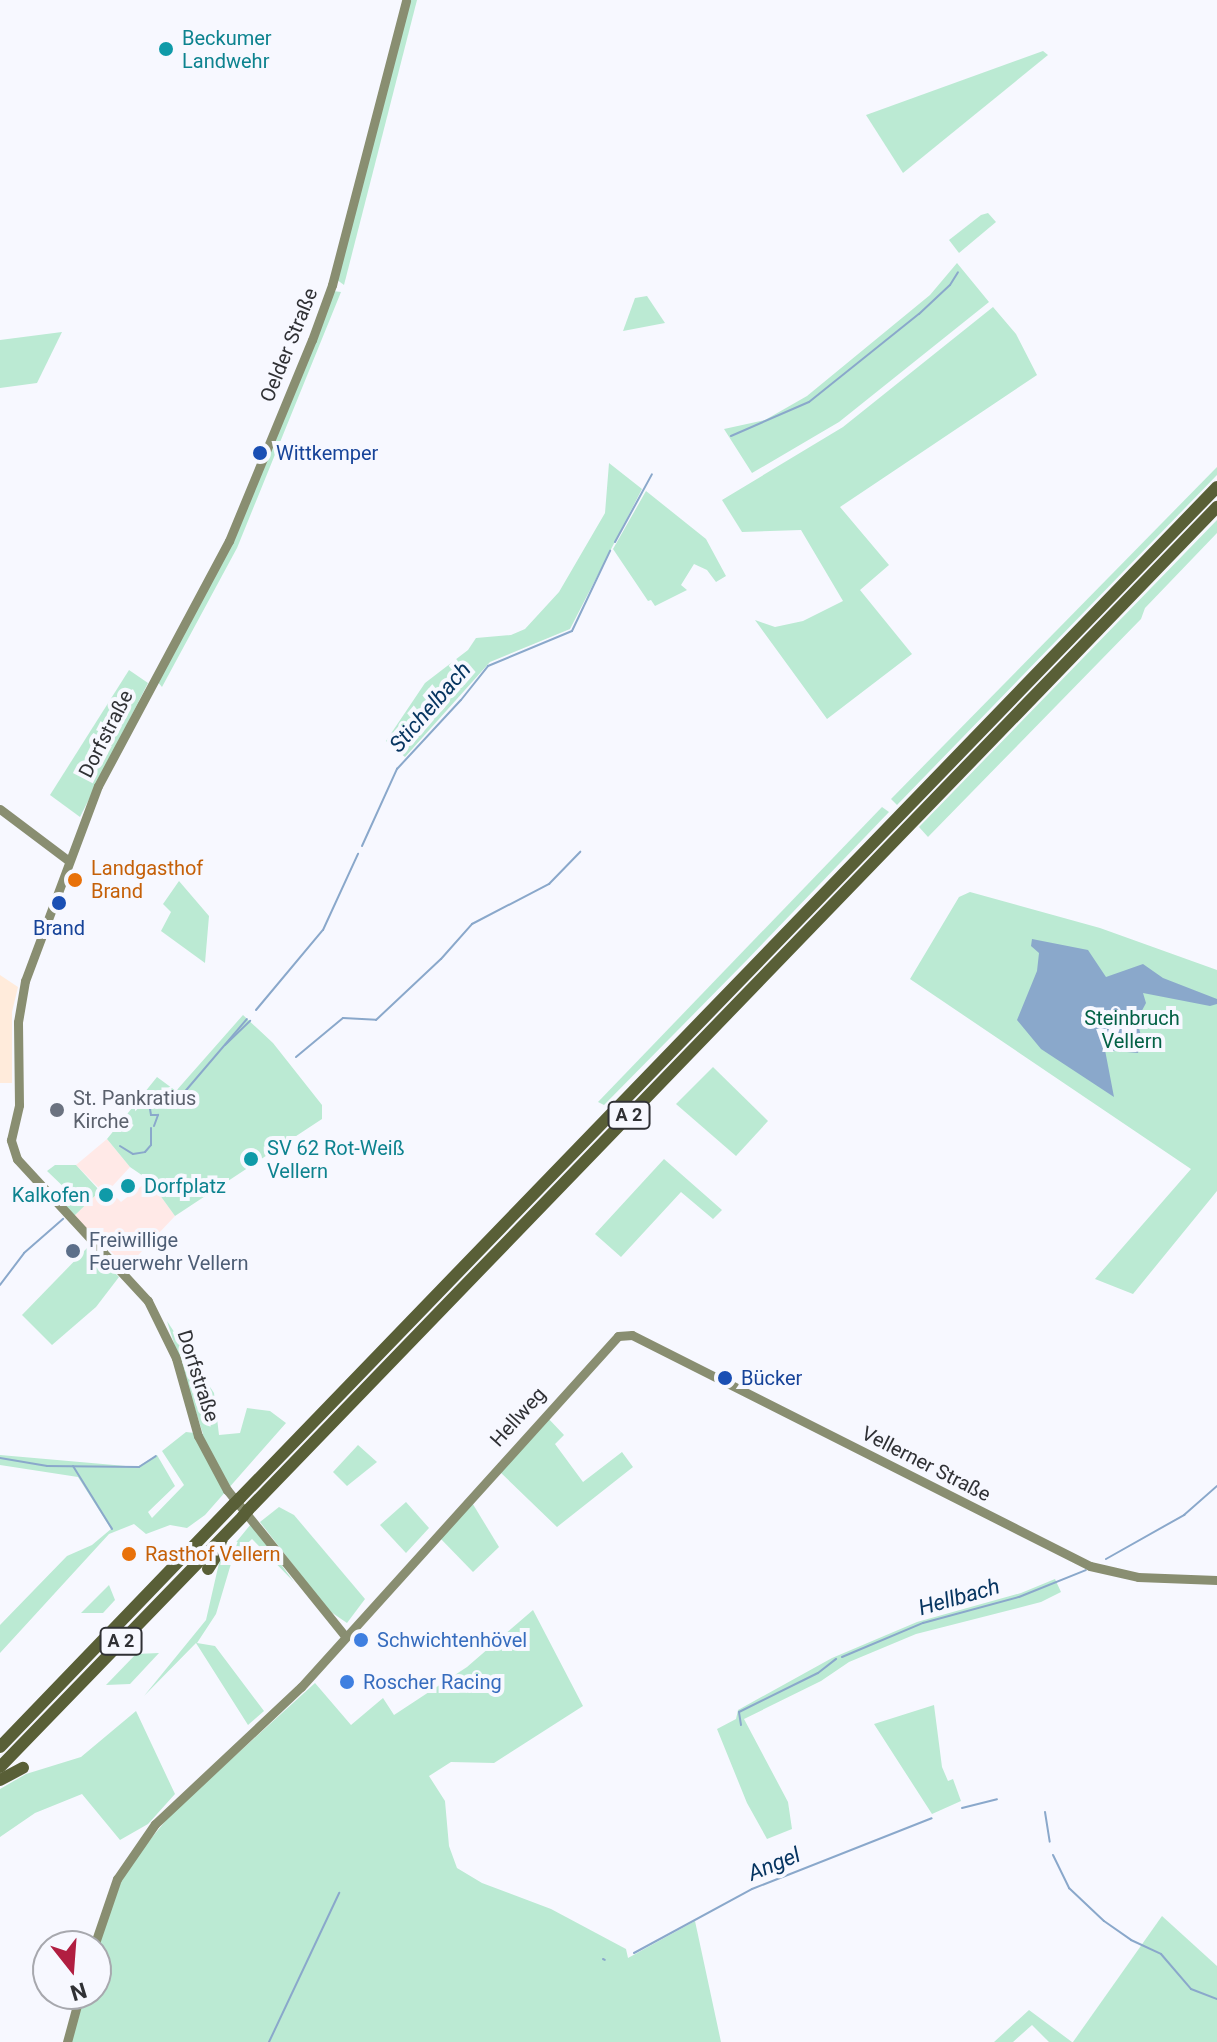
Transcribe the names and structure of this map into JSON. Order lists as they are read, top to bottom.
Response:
{
  "streets": {
    "highway": ["A 2"],
    "street": [
      "Oelder Straße",
      "Dorfstraße",
      "Hellweg",
      "Vellerner Straße"
    ]
  },
  "crossings": [
    ["Oelder Straße", "Dorfstraße"],
    ["Dorfstraße", "Hellweg"],
    ["Hellweg", "Vellerner Straße"]
  ],
  "water": ["Stichelbach", "Hellbach", "Angel"],
  "parks": ["Steinbruch Vellern"],
  "places": [
    "Beckumer Landwehr",
    "Wittkemper",
    "Landgasthof Brand",
    "Brand",
    "St. Pankratius Kirche",
    "SV 62 Rot-Weiß Vellern",
    "Dorfplatz",
    "Kalkofen",
    "Freiwillige Feuerwehr Vellern",
    "Bücker",
    "Rasthof Vellern",
    "Schwichtenhövel",
    "Roscher Racing"
  ],
  "north": "bottom"
}
